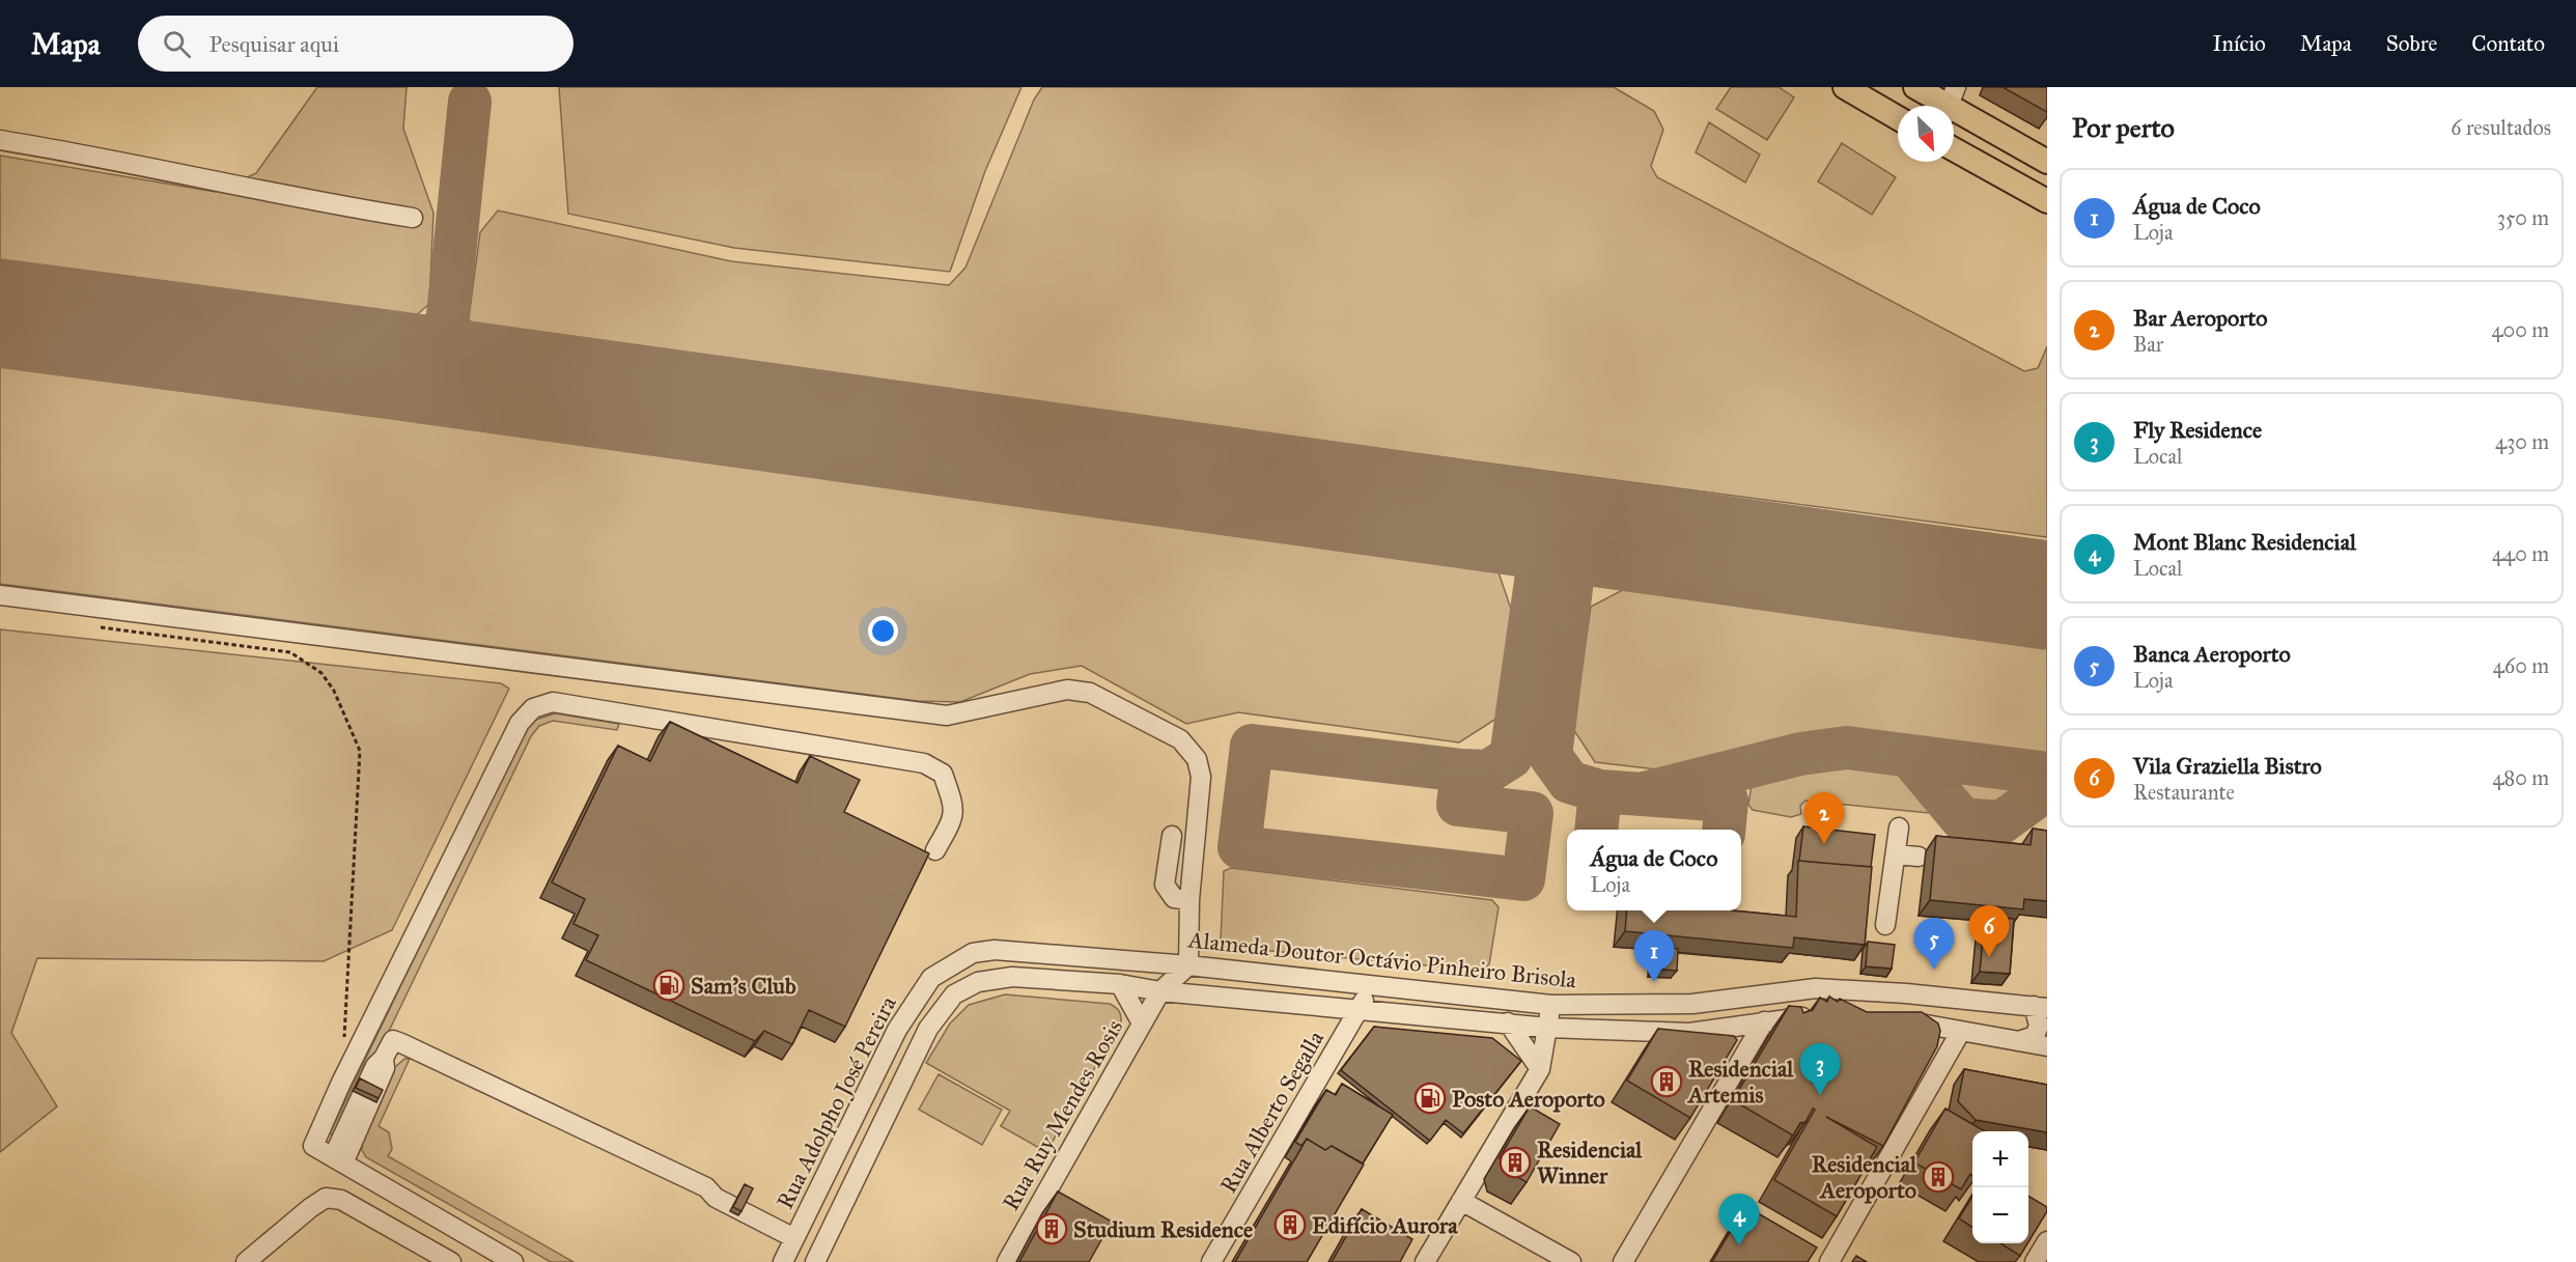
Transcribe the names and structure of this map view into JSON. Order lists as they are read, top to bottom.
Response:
{
  "streets": {
    "street": [
      "Alameda Doutor Octávio Pinheiro Brisola",
      "Rua Adolpho José Pereira",
      "Rua Alberto Segalla",
      "Rua Ruy Mendes Rosis"
    ]
  },
  "crossings": [
    ["Alameda Doutor Octávio Pinheiro Brisola", "Rua Adolpho José Pereira"],
    ["Alameda Doutor Octávio Pinheiro Brisola", "Rua Alberto Segalla"],
    ["Alameda Doutor Octávio Pinheiro Brisola", "Rua Ruy Mendes Rosis"]
  ],
  "places": {
    "fuel station": ["Sam's Club", "Posto Aeroporto"],
    "building": [
      "Residencial Artemis",
      "Residencial Winner",
      "Residencial Aeroporto",
      "Edifício Aurora",
      "Studium Residence"
    ]
  },
  "north": "bottom right",
  "page": {
    "header": "Mapa",
    "search": "Pesquisar aqui",
    "nav": [
      "Início",
      "Mapa",
      "Sobre",
      "Contato"
    ],
    "heading": ["Por perto", "6 resultados"],
    "list": [
      {
        "mark": "1",
        "name": "Água de Coco",
        "note": "Loja",
        "value": "350 m"
      },
      {
        "mark": "2",
        "name": "Bar Aeroporto",
        "note": "Bar",
        "value": "400 m"
      },
      {
        "mark": "3",
        "name": "Fly Residence",
        "note": "Local",
        "value": "430 m"
      },
      {
        "mark": "4",
        "name": "Mont Blanc Residencial",
        "note": "Local",
        "value": "440 m"
      },
      {
        "mark": "5",
        "name": "Banca Aeroporto",
        "note": "Loja",
        "value": "460 m"
      },
      {
        "mark": "6",
        "name": "Vila Graziella Bistro",
        "note": "Restaurante",
        "value": "480 m"
      }
    ],
    "pins": [
      "2",
      "6",
      "5",
      "1",
      "3",
      "4"
    ],
    "popup": ["Água de Coco", "Loja"],
    "map_buttons": ["+", "−"]
  }
}
